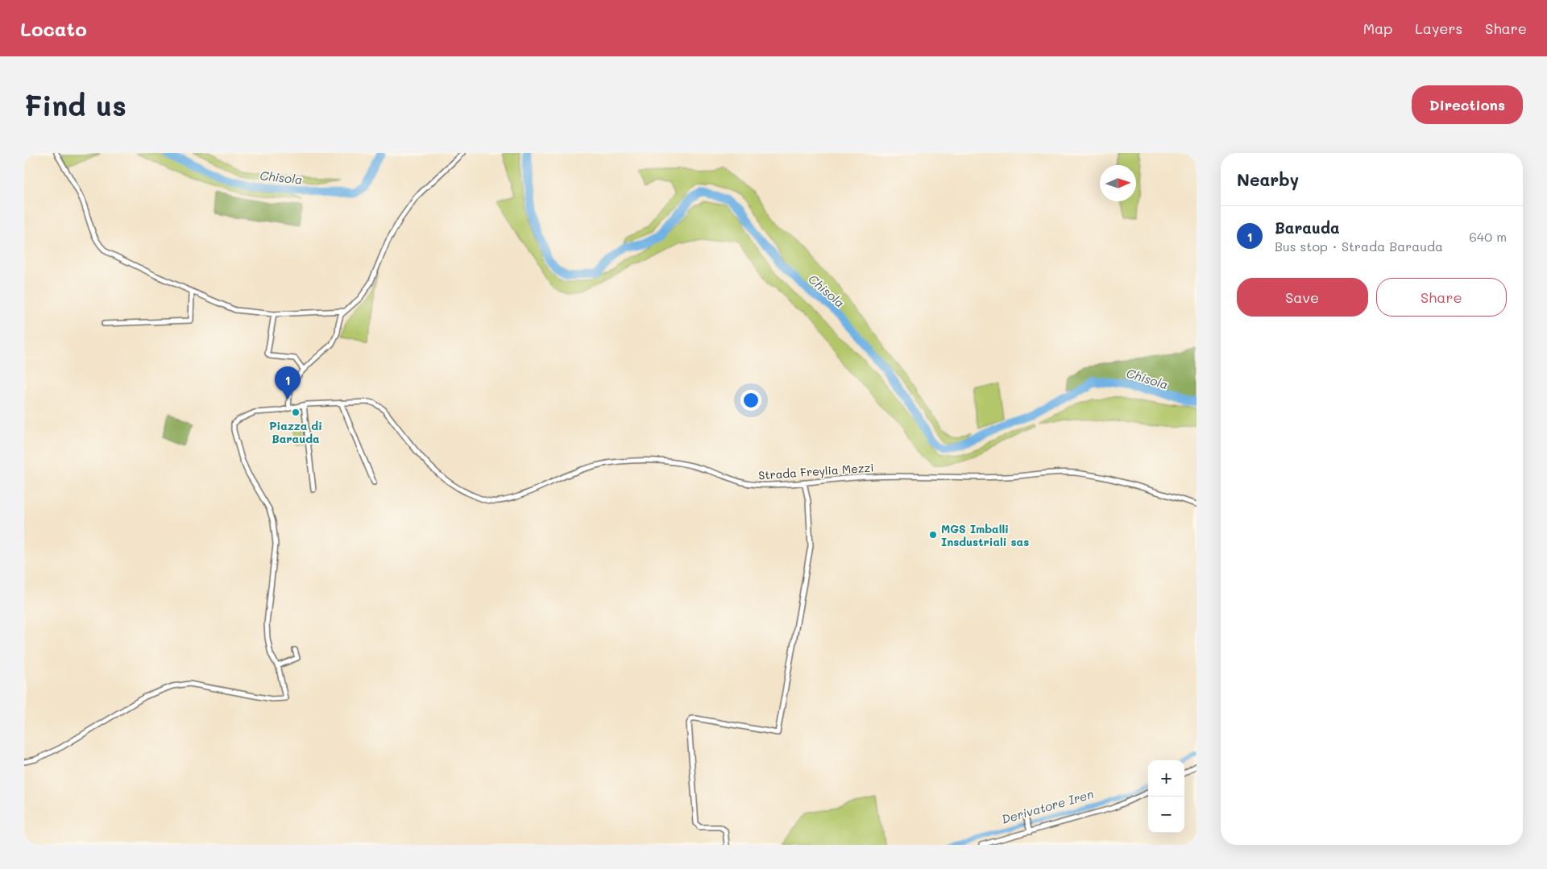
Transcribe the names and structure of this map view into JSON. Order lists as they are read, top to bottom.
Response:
{
  "streets": {
    "street": ["Strada Freylia Mezzi"]
  },
  "water": ["Chisola", "Derivatore Iren"],
  "places": ["Piazza di Barauda", "MGS Imballi Insdustriali sas"],
  "north": "right",
  "page": {
    "header": "Locato",
    "nav": ["Map", "Layers", "Share"],
    "buttons": [
      "Directions",
      ["Save", "Share"]
    ],
    "title": "Find us",
    "heading": "Nearby",
    "list": [
      {
        "mark": "1",
        "name": "Barauda",
        "note": "Bus stop · Strada Barauda",
        "value": "640 m"
      }
    ],
    "pins": "1",
    "map_buttons": ["+", "−"]
  }
}
